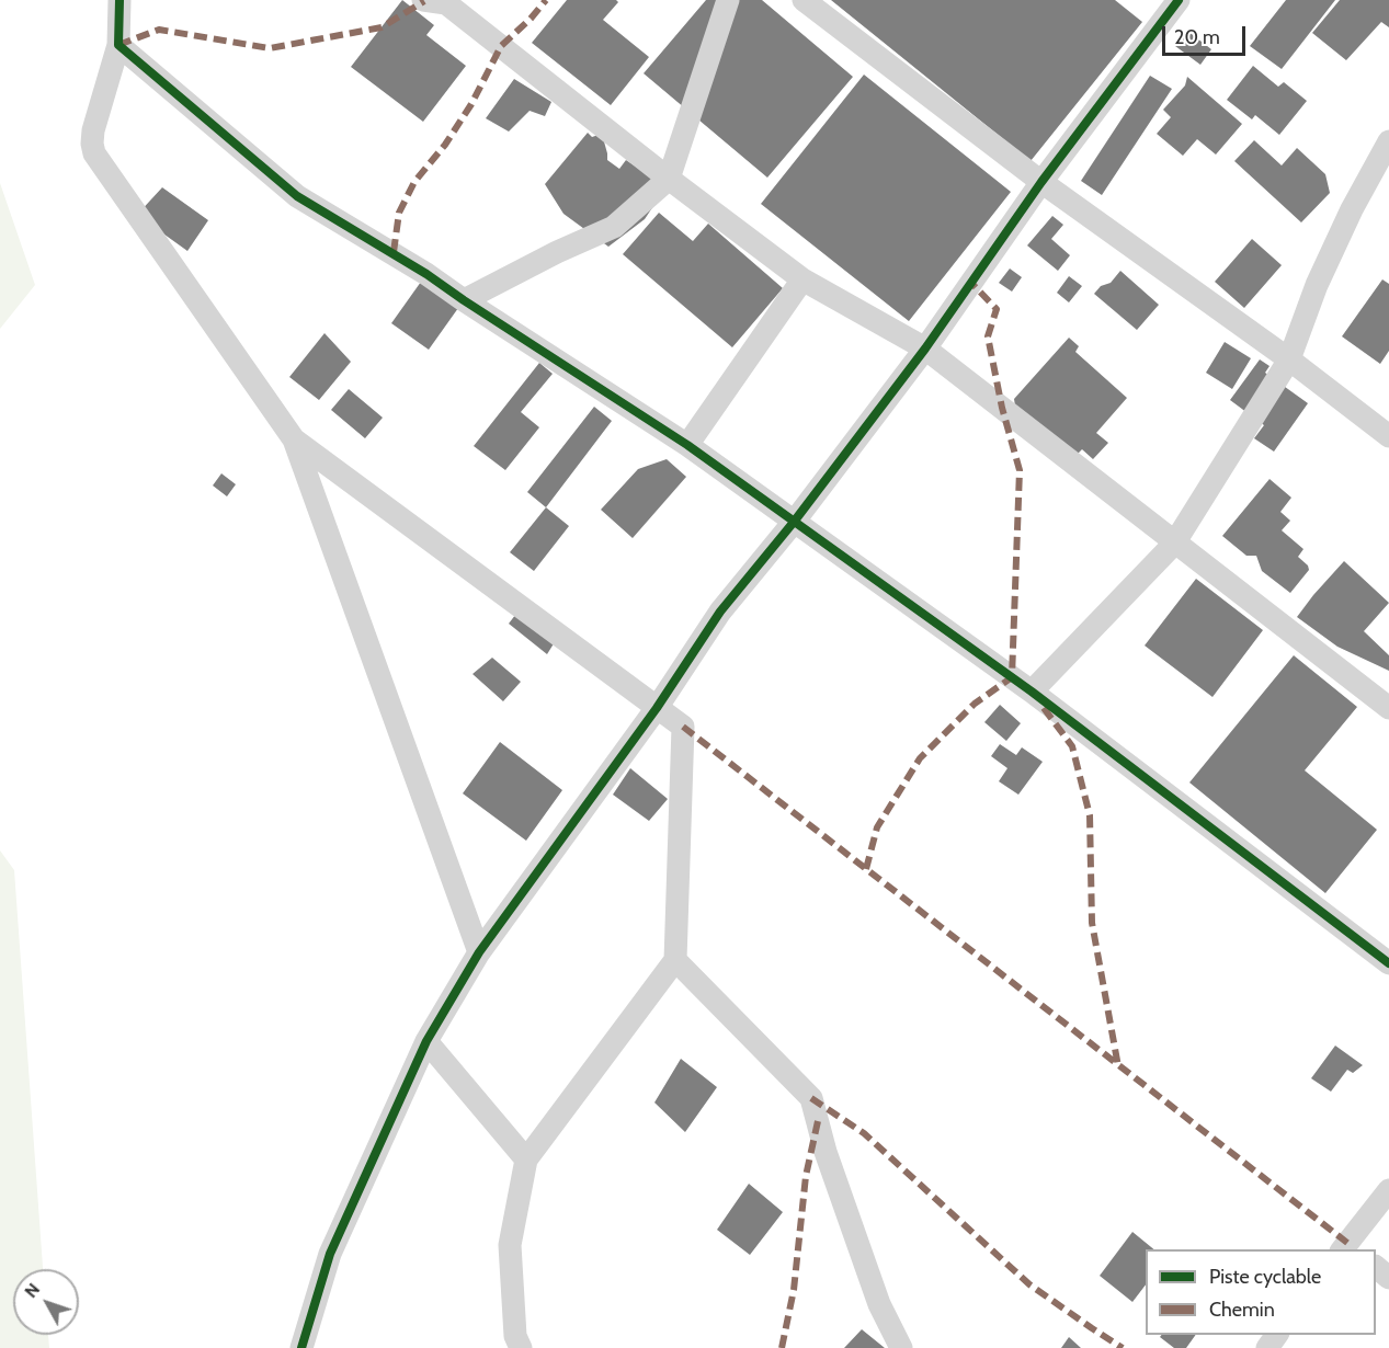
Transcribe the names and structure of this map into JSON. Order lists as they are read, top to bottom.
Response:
{
  "legend": ["Piste cyclable", "Chemin"],
  "scale_bar": "20 m",
  "north": "top left"
}
